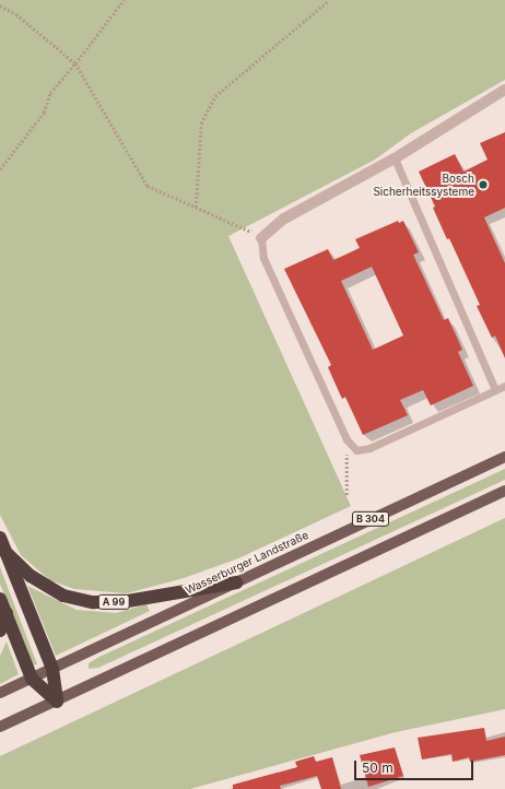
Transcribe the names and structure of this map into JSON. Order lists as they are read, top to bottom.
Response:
{
  "streets": {
    "highway": ["A 99"],
    "main road": ["B 304", "Wasserburger Landstraße"]
  },
  "crossings": [
    ["B 304", "A 99"],
    ["Wasserburger Landstraße", "A 99"]
  ],
  "places": ["Bosch Sicherheitssysteme"],
  "scale_bar": "50 m"
}
